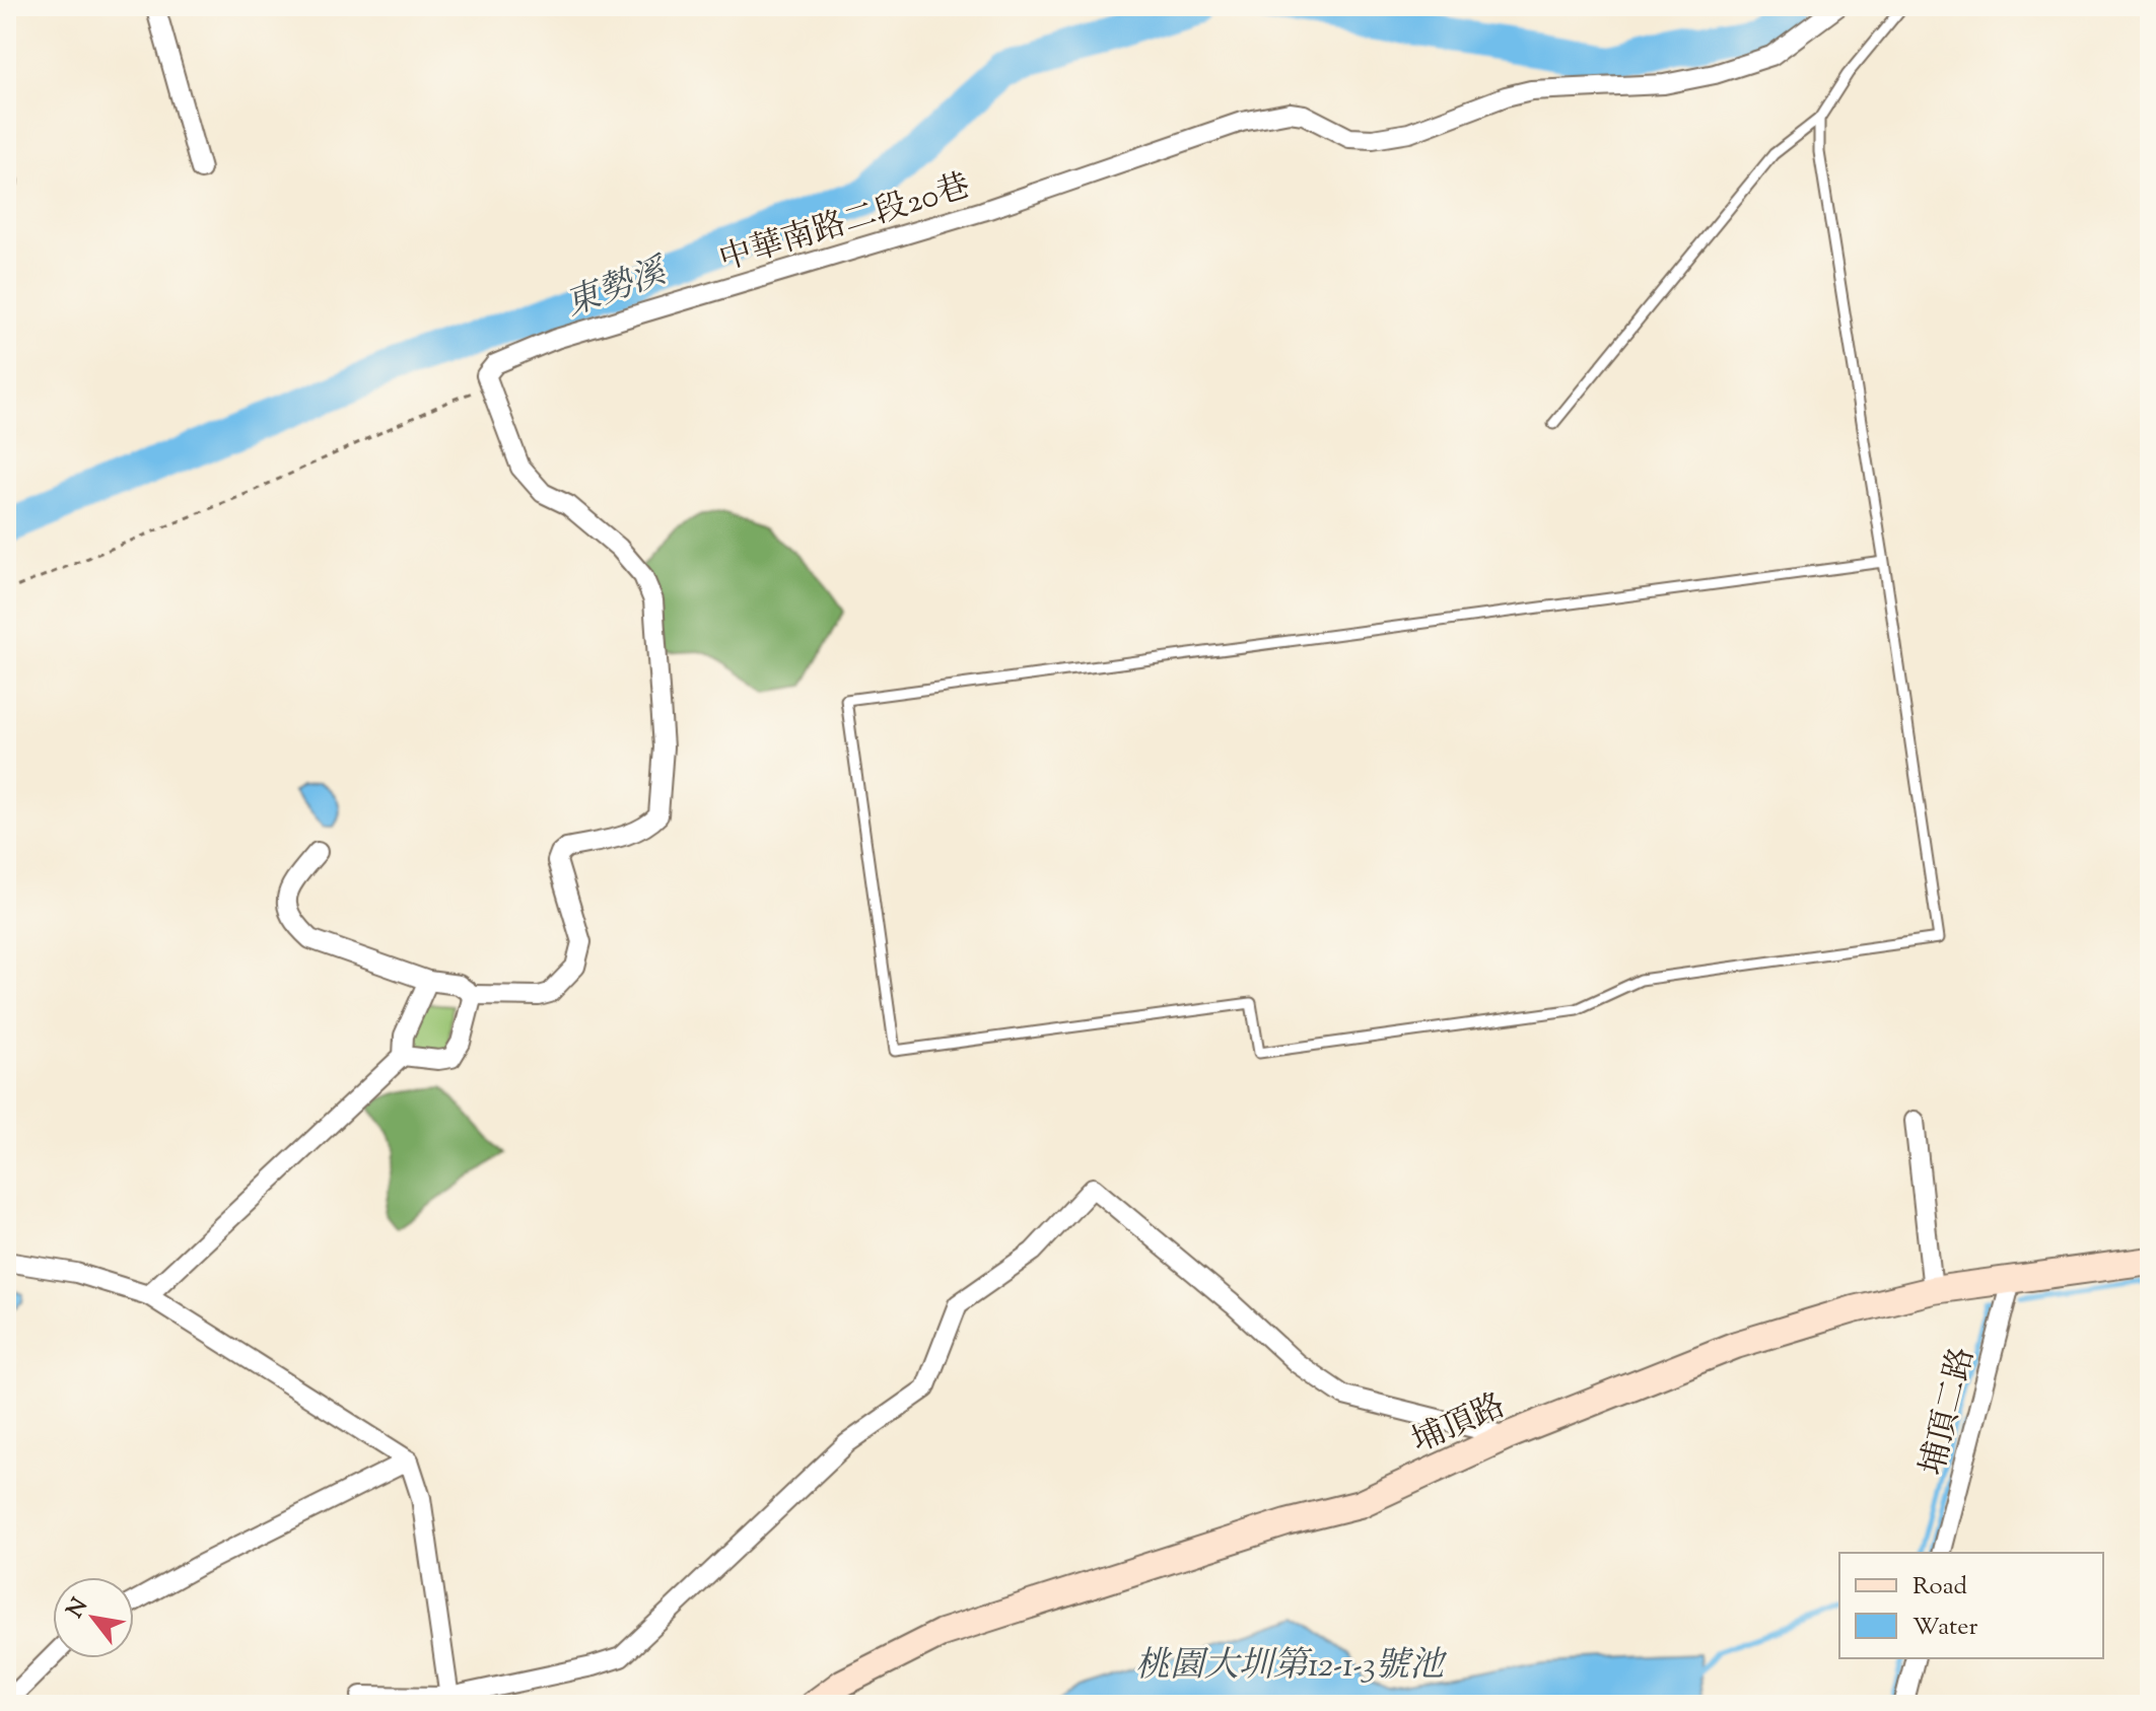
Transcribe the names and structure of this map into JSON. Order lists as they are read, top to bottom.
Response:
{
  "streets": {
    "street": ["中華南路二段20巷", "埔頂二路", "埔頂路"]
  },
  "crossings": [
    ["埔頂二路", "埔頂路"]
  ],
  "water": ["東勢溪", "桃園大圳第12-1-3號池"],
  "legend": ["Road", "Water"],
  "north": "top left"
}
